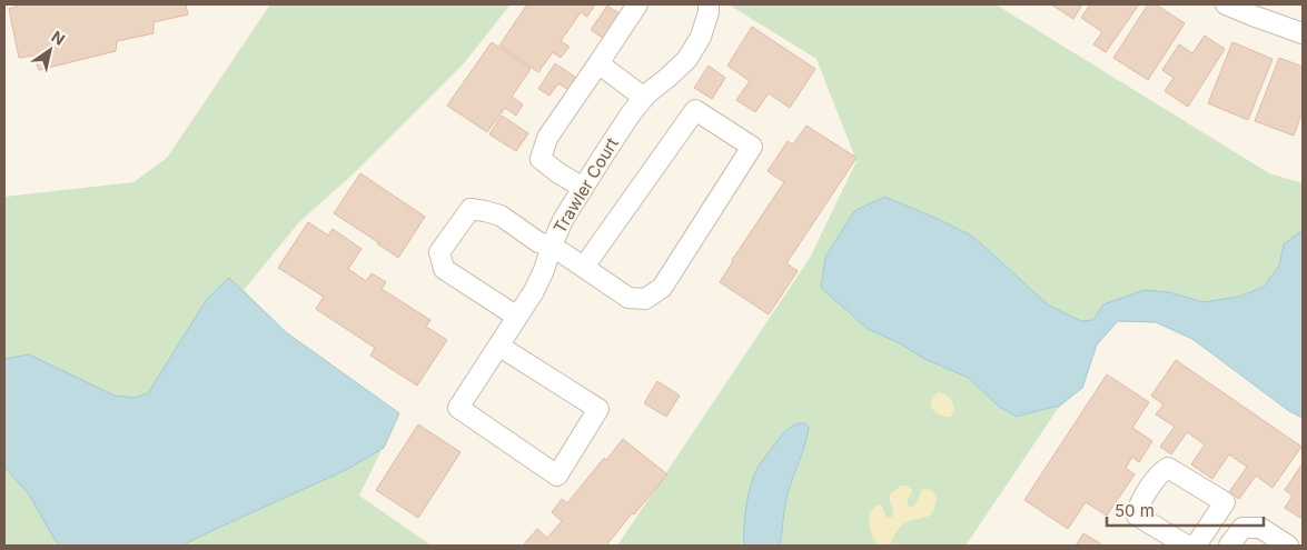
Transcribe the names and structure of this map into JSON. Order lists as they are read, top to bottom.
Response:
{
  "streets": {
    "street": ["Trawler Court"]
  },
  "scale_bar": "50 m",
  "north": "top right"
}
